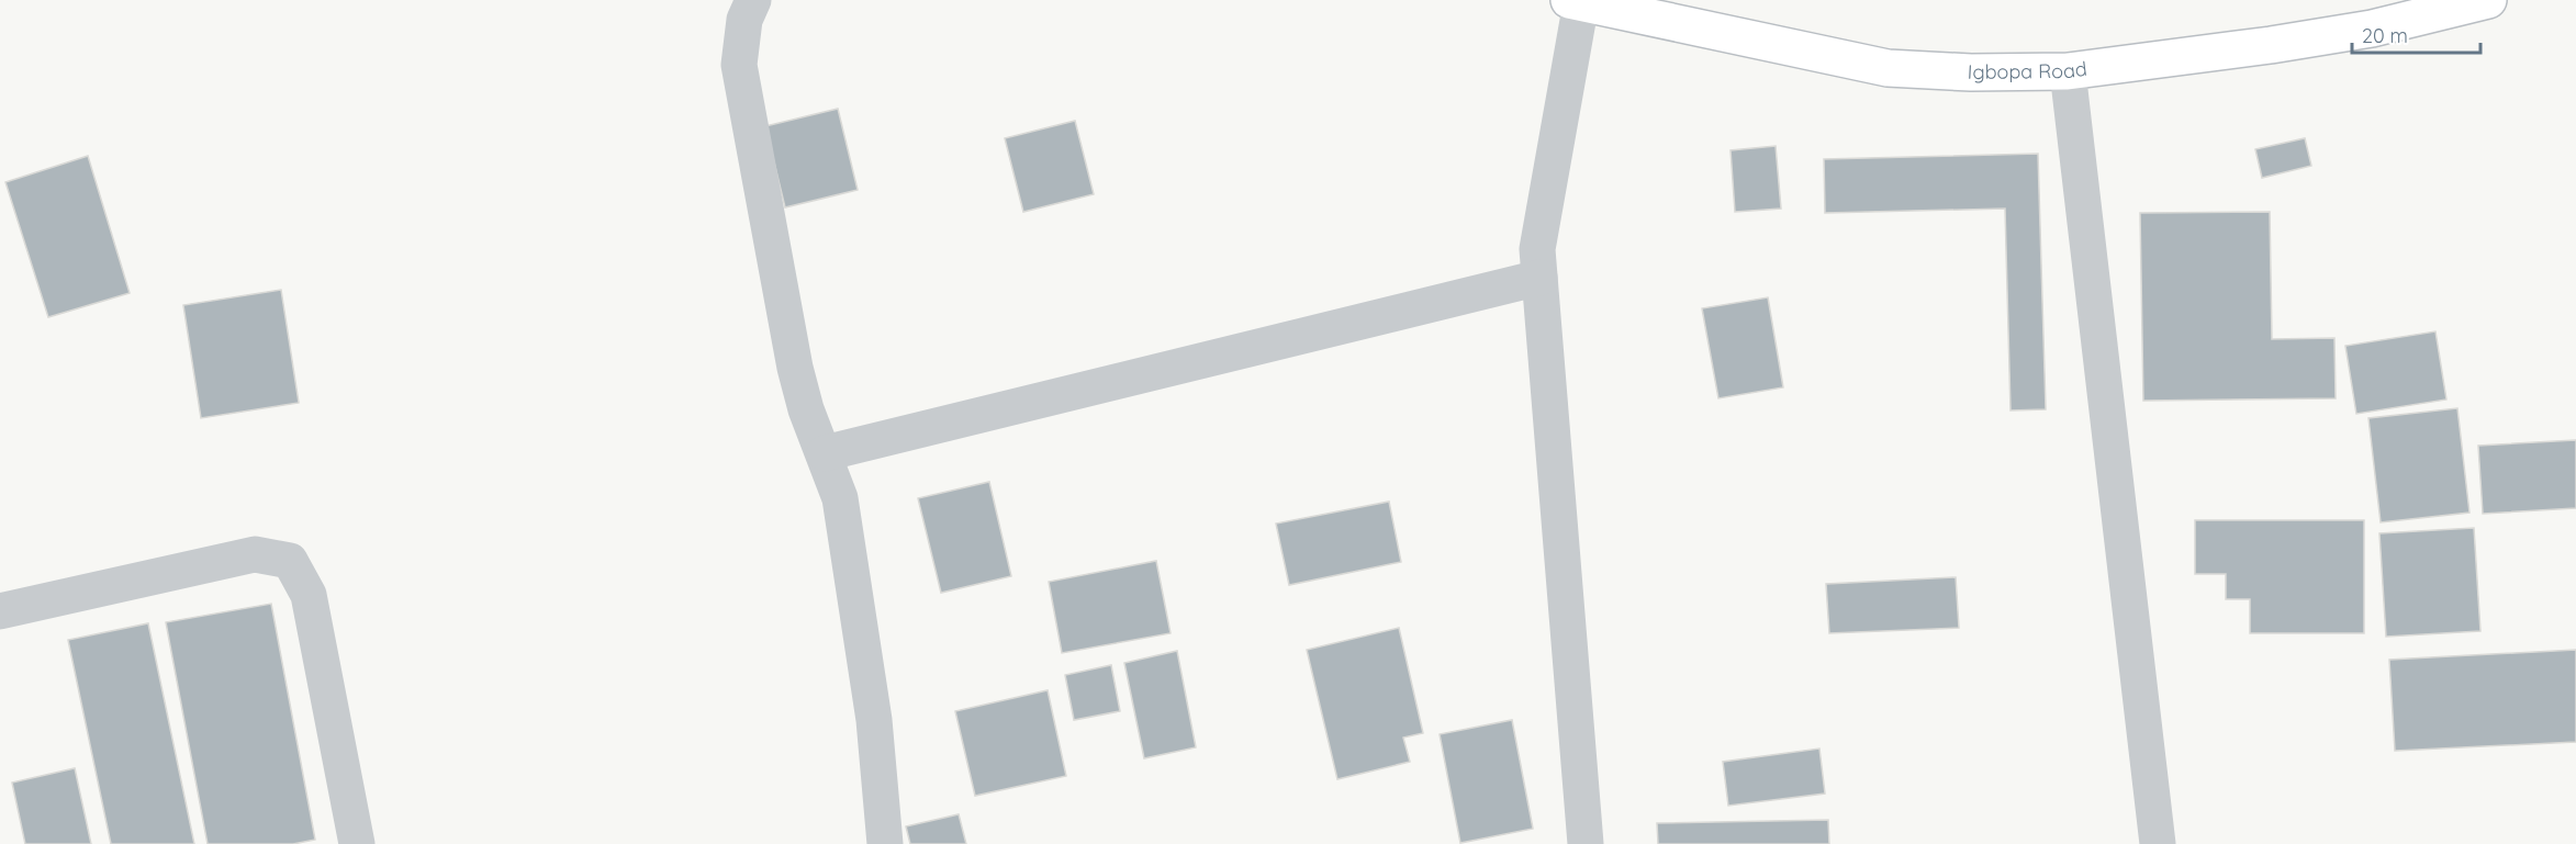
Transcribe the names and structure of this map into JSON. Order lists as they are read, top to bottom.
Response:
{
  "streets": {
    "street": ["Igbopa Road"]
  },
  "scale_bar": "20 m"
}
